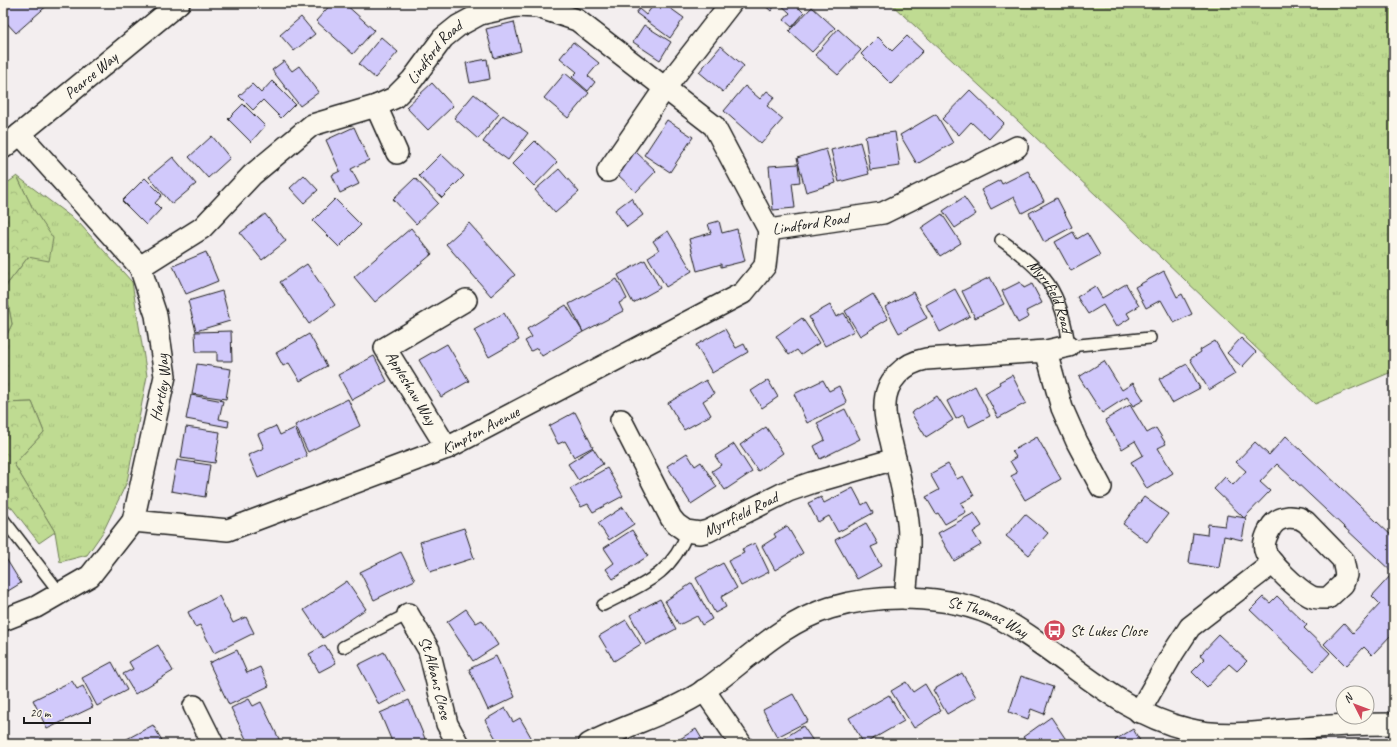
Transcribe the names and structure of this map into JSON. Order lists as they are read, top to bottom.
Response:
{
  "streets": {
    "street": [
      "Lindford Road",
      "Pearce Way",
      "Myrrfield Road",
      "Hartley Way",
      "Appleshaw Way",
      "Kimpton Avenue",
      "St Thomas Way",
      "St Albans Close"
    ]
  },
  "crossings": [
    ["Lindford Road", "Hartley Way"],
    ["Lindford Road", "Kimpton Avenue"],
    ["Pearce Way", "Hartley Way"],
    ["Myrrfield Road", "St Thomas Way"],
    ["Hartley Way", "Kimpton Avenue"],
    ["Appleshaw Way", "Kimpton Avenue"]
  ],
  "places": {
    "bus stop": ["St Lukes Close"]
  },
  "scale_bar": "20 m",
  "north": "top left"
}
